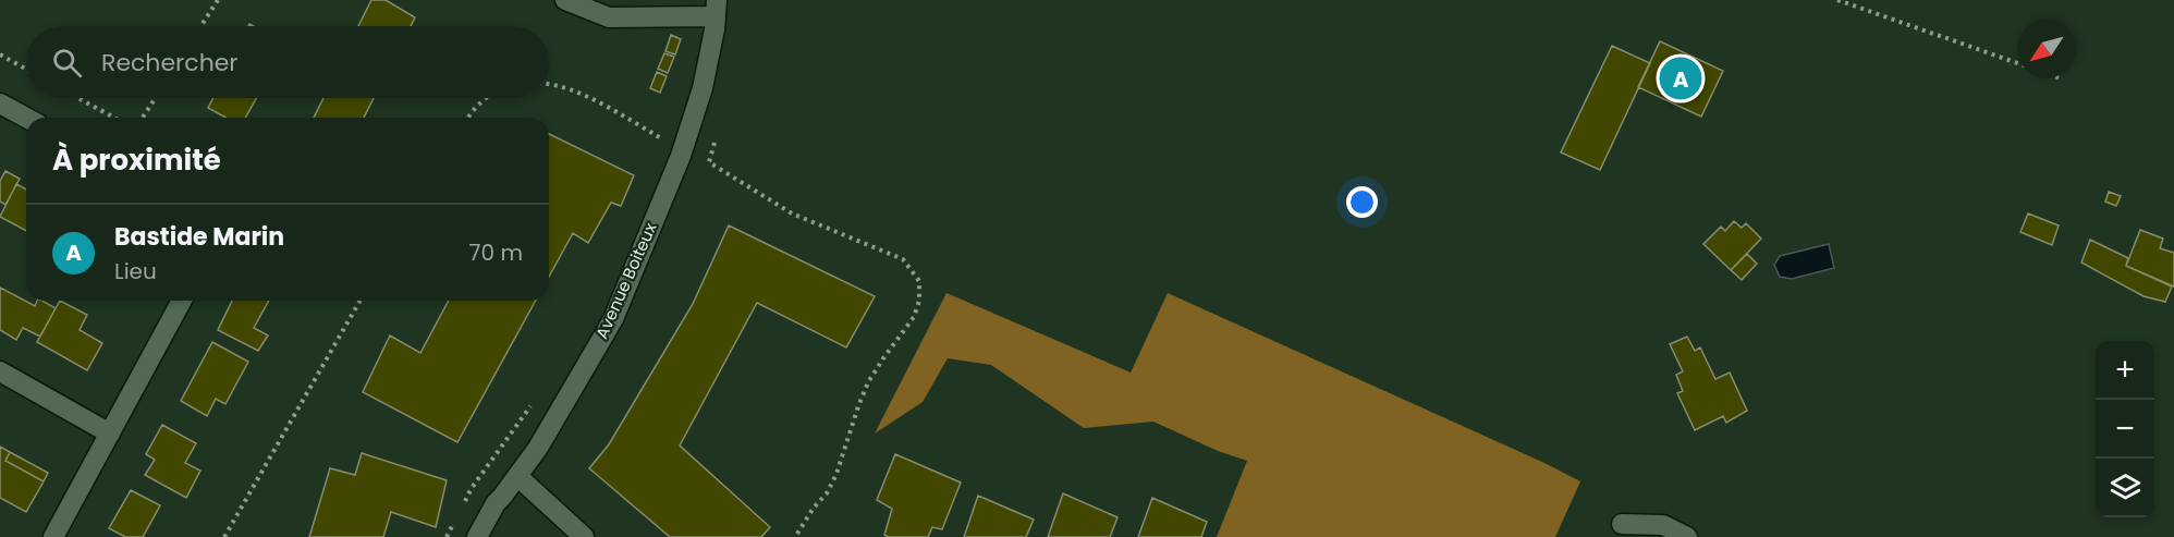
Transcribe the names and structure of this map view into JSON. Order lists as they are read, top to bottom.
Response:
{
  "streets": {
    "street": ["Avenue Boiteux"]
  },
  "north": "bottom left",
  "page": {
    "search": "Rechercher",
    "pins": "A",
    "heading": "À proximité",
    "list": [
      {
        "mark": "A",
        "name": "Bastide Marin",
        "note": "Lieu",
        "value": "70 m"
      }
    ],
    "map_buttons": ["+", "−"]
  }
}
